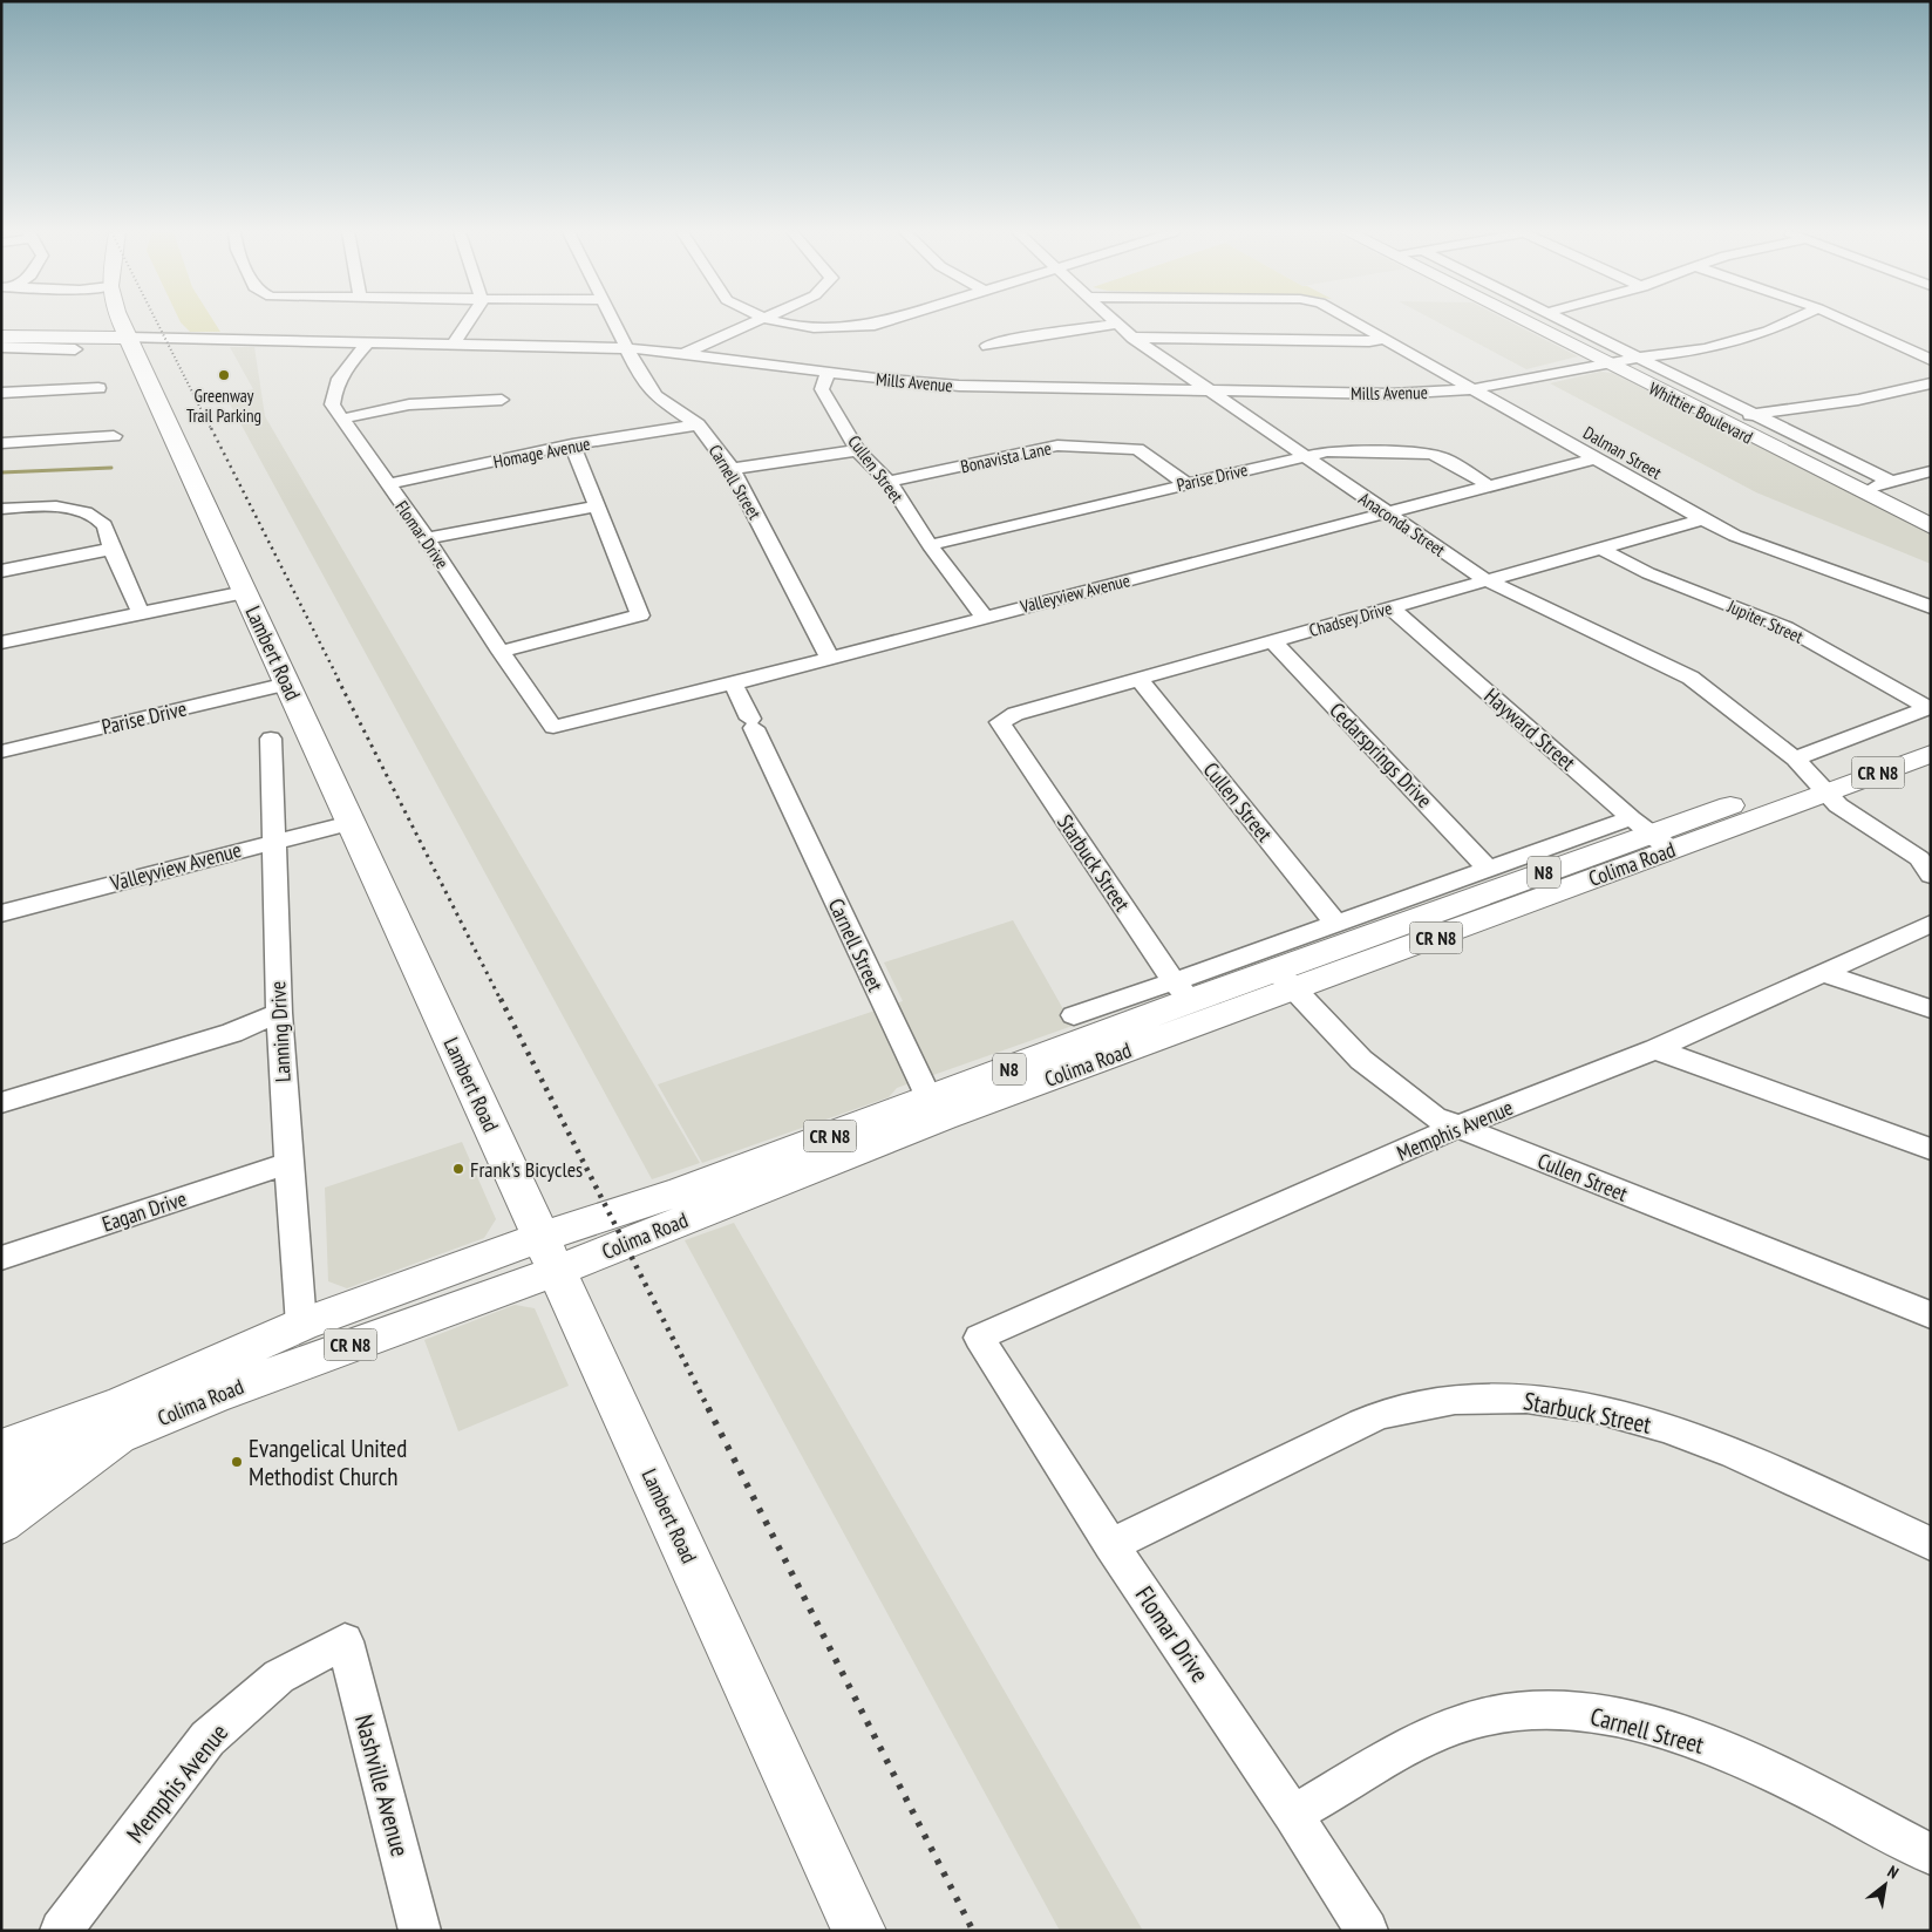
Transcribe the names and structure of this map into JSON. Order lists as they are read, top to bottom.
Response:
{
  "streets": {
    "main road": [
      "Mills Avenue",
      "Whittier Boulevard",
      "Lambert Road",
      "CR N8",
      "Colima Road",
      "N8"
    ],
    "street": [
      "Homage Avenue",
      "Dalman Street",
      "Bonavista Lane",
      "Cullen Street",
      "Parise Drive",
      "Carnell Street",
      "Anaconda Street",
      "Flomar Drive",
      "Valleyview Avenue",
      "Chadsey Drive",
      "Jupiter Street",
      "Hayward Street",
      "Cedarsprings Drive",
      "Starbuck Street",
      "Lanning Drive",
      "Memphis Avenue",
      "Eagan Drive",
      "Nashville Avenue"
    ]
  },
  "crossings": [
    ["Mills Avenue", "Whittier Boulevard"],
    ["Mills Avenue", "Dalman Street"],
    ["Mills Avenue", "Cullen Street"],
    ["Mills Avenue", "Carnell Street"],
    ["Mills Avenue", "Anaconda Street"],
    ["Mills Avenue", "Flomar Drive"],
    ["Mills Avenue", "Lambert Road"],
    ["Homage Avenue", "Carnell Street"],
    ["Homage Avenue", "Flomar Drive"],
    ["Dalman Street", "Valleyview Avenue"],
    ["Dalman Street", "Chadsey Drive"],
    ["Bonavista Lane", "Cullen Street"],
    ["Bonavista Lane", "Parise Drive"],
    ["Cullen Street", "Parise Drive"],
    ["Cullen Street", "Valleyview Avenue"],
    ["Cullen Street", "Chadsey Drive"],
    ["Cullen Street", "Colima Road"],
    ["Cullen Street", "Memphis Avenue"],
    ["Parise Drive", "Anaconda Street"],
    ["Parise Drive", "Valleyview Avenue"],
    ["Parise Drive", "Lambert Road"],
    ["Carnell Street", "Flomar Drive"],
    ["Carnell Street", "Valleyview Avenue"],
    ["Carnell Street", "Colima Road"],
    ["Anaconda Street", "Valleyview Avenue"],
    ["Anaconda Street", "Chadsey Drive"],
    ["Anaconda Street", "Colima Road"],
    ["Flomar Drive", "Valleyview Avenue"],
    ["Flomar Drive", "Starbuck Street"],
    ["Flomar Drive", "Memphis Avenue"],
    ["Valleyview Avenue", "Lambert Road"],
    ["Valleyview Avenue", "Lanning Drive"],
    ["Chadsey Drive", "Jupiter Street"],
    ["Chadsey Drive", "Hayward Street"],
    ["Chadsey Drive", "Cedarsprings Drive"],
    ["Chadsey Drive", "Starbuck Street"],
    ["Jupiter Street", "Colima Road"],
    ["Lambert Road", "Colima Road"],
    ["Hayward Street", "Colima Road"],
    ["CR N8", "Colima Road"],
    ["Starbuck Street", "Colima Road"],
    ["Colima Road", "Lanning Drive"],
    ["Lanning Drive", "Eagan Drive"],
    ["Memphis Avenue", "Nashville Avenue"]
  ],
  "places": ["Greenway Trail Parking", "Frank's Bicycles", "Evangelical United Methodist Church"],
  "north": "top right"
}
